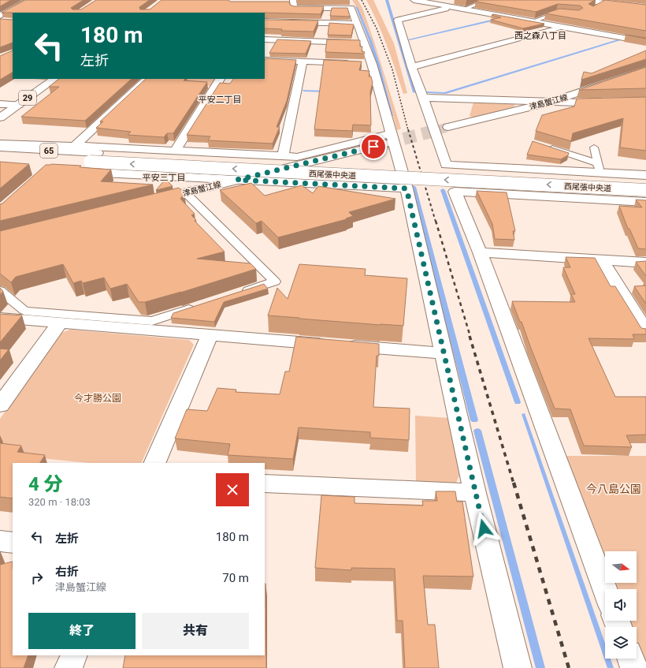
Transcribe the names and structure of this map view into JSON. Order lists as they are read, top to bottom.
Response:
{
  "streets": {
    "street": [
      "29",
      "津島蟹江線",
      "65",
      "西尾張中央道"
    ]
  },
  "districts": ["西之森八丁目", "平安二丁目", "平安三丁目"],
  "parks": ["今才勝公園", "今八島公園"],
  "north": "right",
  "page": {
    "turn": ["180 m", "左折"],
    "heading": ["4 分", "320 m · 18:03"],
    "list": [
      {
        "name": "左折",
        "value": "180 m"
      },
      {
        "name": "右折",
        "note": "津島蟹江線",
        "value": "70 m"
      }
    ],
    "buttons": ["終了", "共有"]
  }
}
